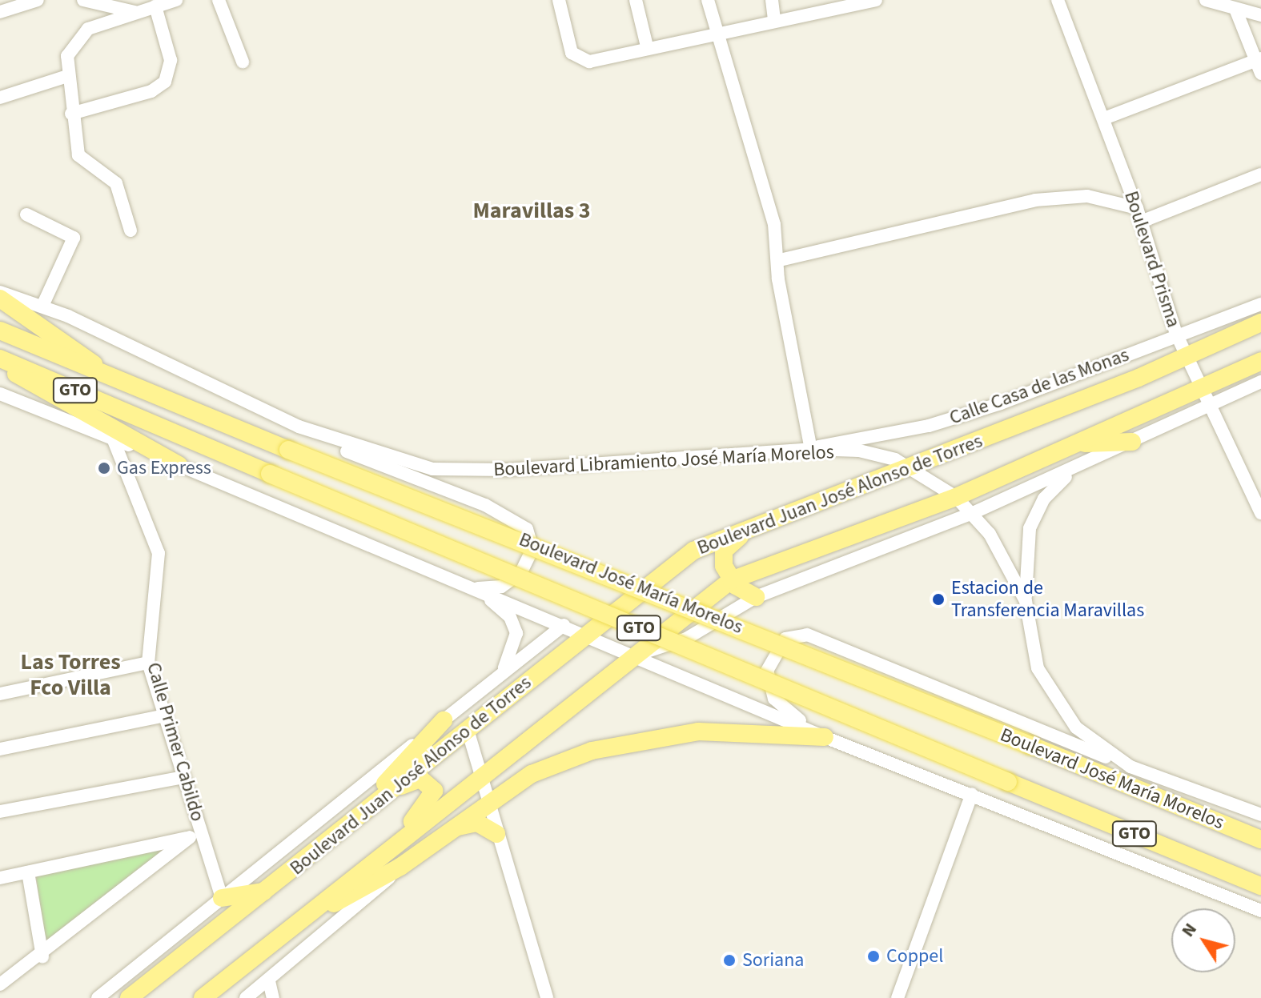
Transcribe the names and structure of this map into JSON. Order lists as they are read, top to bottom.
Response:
{
  "streets": {
    "main road": ["GTO", "Boulevard Juan José Alonso de Torres", "Boulevard José María Morelos"],
    "street": [
      "Boulevard Prisma",
      "Calle Casa de las Monas",
      "Boulevard Libramiento José María Morelos",
      "Calle Primer Cabildo"
    ]
  },
  "crossings": [
    ["Boulevard Prisma", "Calle Casa de las Monas"],
    ["Boulevard Prisma", "Boulevard Juan José Alonso de Torres"],
    ["Calle Casa de las Monas", "Boulevard Libramiento José María Morelos"],
    ["Boulevard Libramiento José María Morelos", "Boulevard Juan José Alonso de Torres"]
  ],
  "districts": ["Maravillas 3", "Las Torres Fco Villa"],
  "places": [
    "Gas Express",
    "Estacion de Transferencia Maravillas",
    "Coppel",
    "Soriana"
  ],
  "north": "top left"
}
